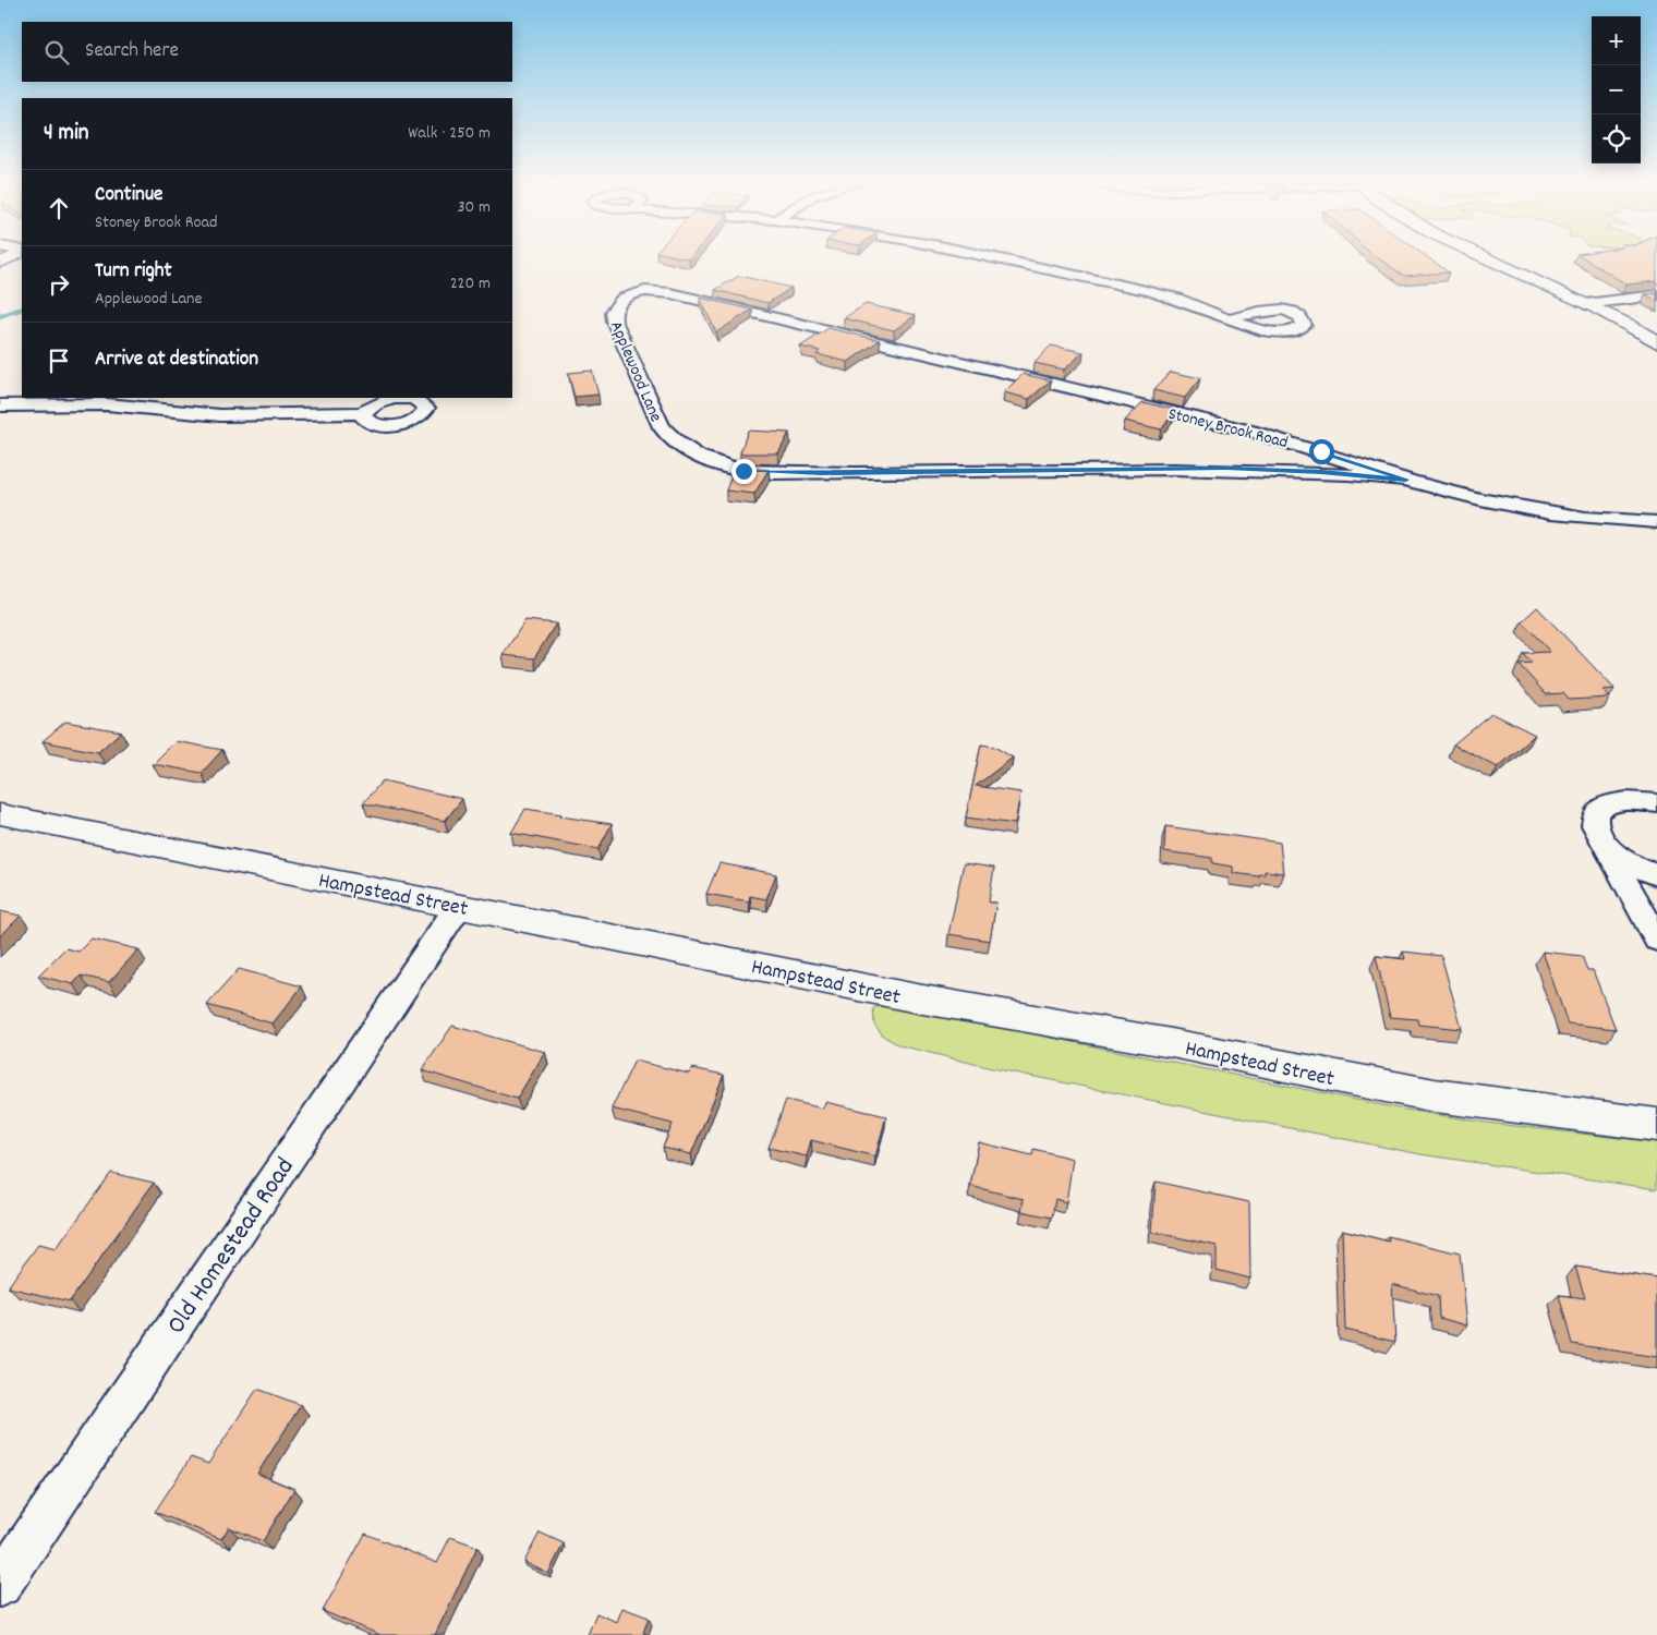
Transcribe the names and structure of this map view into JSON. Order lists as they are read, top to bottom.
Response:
{
  "streets": {
    "main road": ["Hampstead Street"],
    "street": ["Applewood Lane", "Stoney Brook Road", "Old Homestead Road"]
  },
  "crossings": [
    ["Applewood Lane", "Stoney Brook Road"],
    ["Hampstead Street", "Old Homestead Road"]
  ],
  "page": {
    "map_buttons": ["+", "−"],
    "search": "Search here",
    "heading": ["4 min", "Walk · 250 m"],
    "list": [
      ["Continue", "Stoney Brook Road", "30 m"],
      ["Turn right", "Applewood Lane", "220 m"],
      "Arrive at destination"
    ]
  }
}
